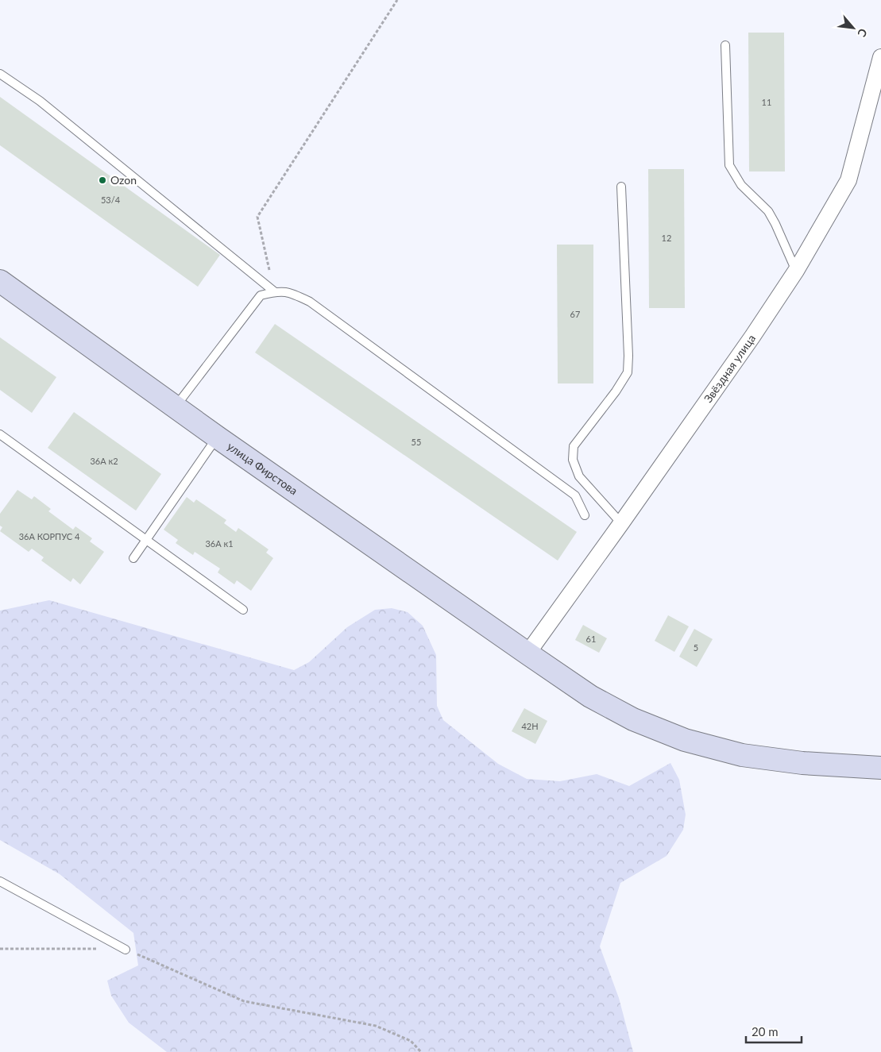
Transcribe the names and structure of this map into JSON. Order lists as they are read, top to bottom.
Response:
{
  "streets": {
    "main road": ["улица Фирстова"],
    "street": ["Звёздная улица"]
  },
  "crossings": [
    ["Звёздная улица", "улица Фирстова"]
  ],
  "places": ["Ozon"],
  "house_numbers": [
    "11",
    "53/4",
    "12",
    "67",
    "55",
    "36А к2",
    "36А КОРПУС 4",
    "36А к1",
    "61",
    "5",
    "42Н"
  ],
  "scale_bar": "20 m",
  "north": "bottom right"
}
